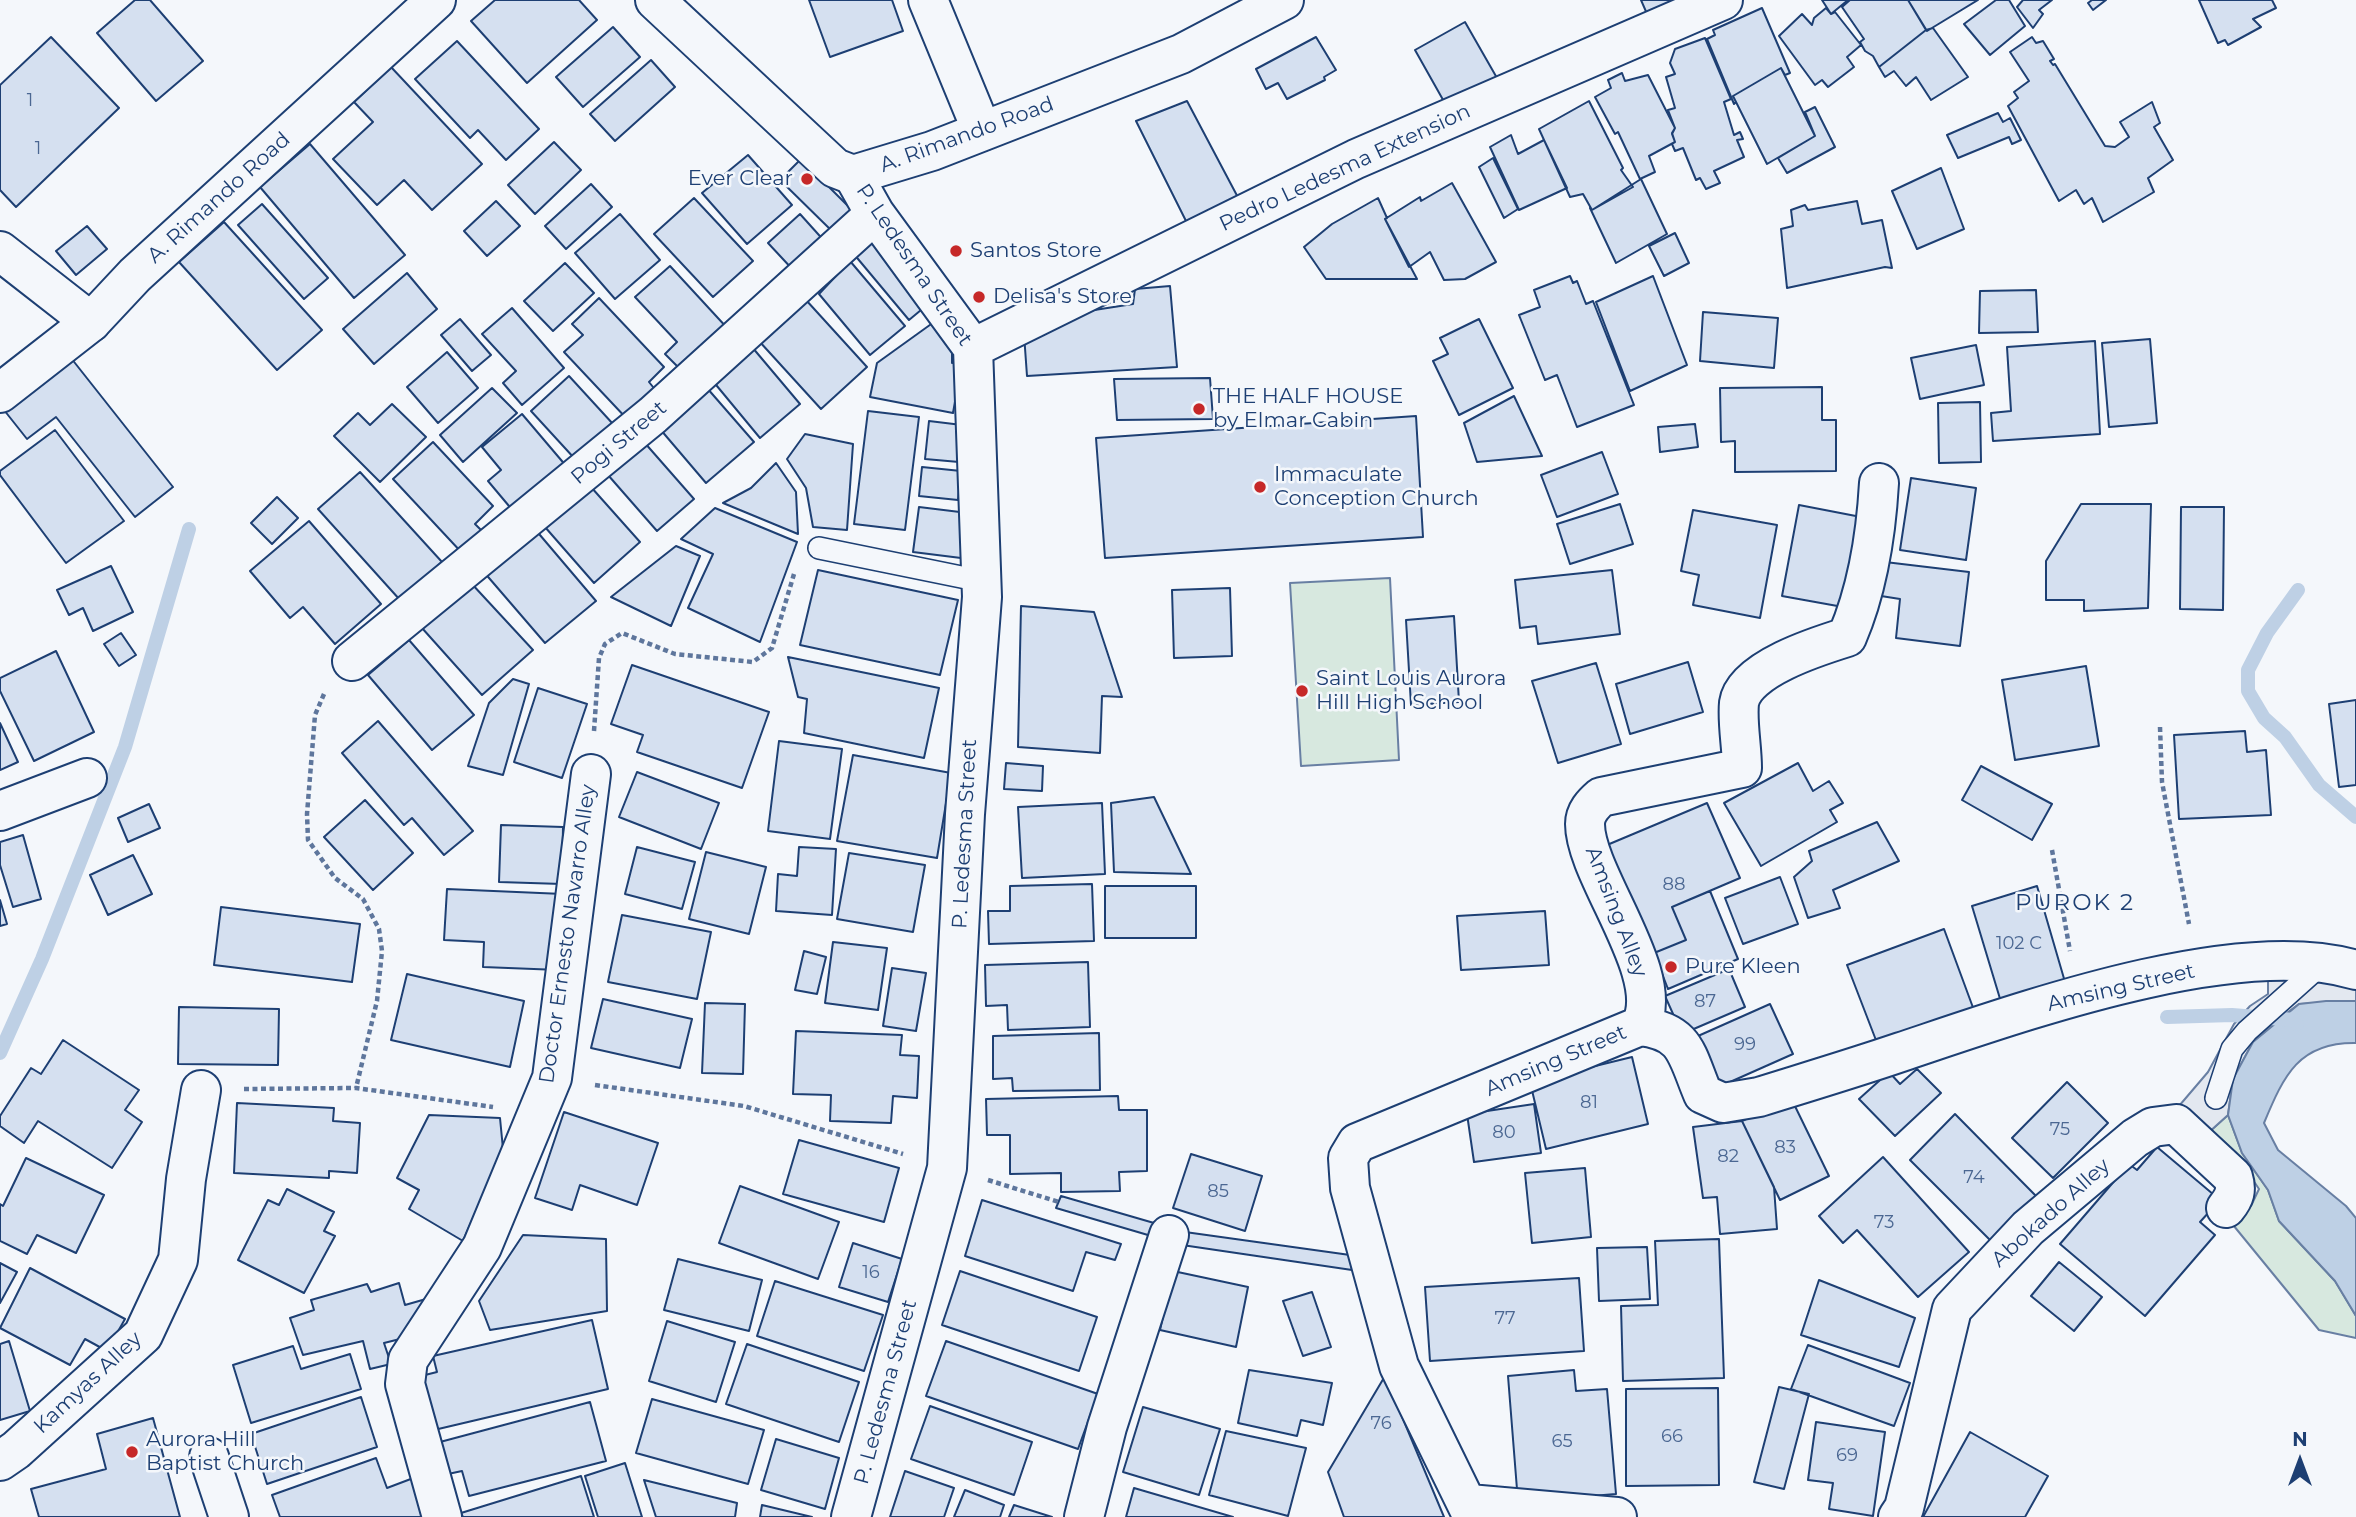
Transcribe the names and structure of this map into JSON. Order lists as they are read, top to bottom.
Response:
{
  "streets": {
    "street": [
      "A. Rimando Road",
      "Pedro Ledesma Extension",
      "P. Ledesma Street",
      "Pogi Street",
      "Amsing Alley",
      "Doctor Ernesto Navarro Alley",
      "Amsing Street",
      "Abokado Alley",
      "Kamyas Alley"
    ]
  },
  "crossings": [
    ["A. Rimando Road", "P. Ledesma Street"],
    ["Pedro Ledesma Extension", "P. Ledesma Street"],
    ["P. Ledesma Street", "Pogi Street"],
    ["Amsing Alley", "Amsing Street"]
  ],
  "districts": ["PUROK 2"],
  "places": [
    "Ever Clear",
    "Santos Store",
    "Delisa's Store",
    "THE HALF HOUSE by Elmar Cabin",
    "Immaculate Conception Church",
    "Saint Louis Aurora Hill High School",
    "Pure Kleen",
    "Aurora Hill Baptist Church"
  ],
  "house_numbers": [
    "1",
    "1",
    "88",
    "102 C",
    "87",
    "99",
    "81",
    "75",
    "80",
    "83",
    "82",
    "74",
    "85",
    "73",
    "16",
    "77",
    "76",
    "66",
    "65",
    "69"
  ],
  "north": "top"
}
